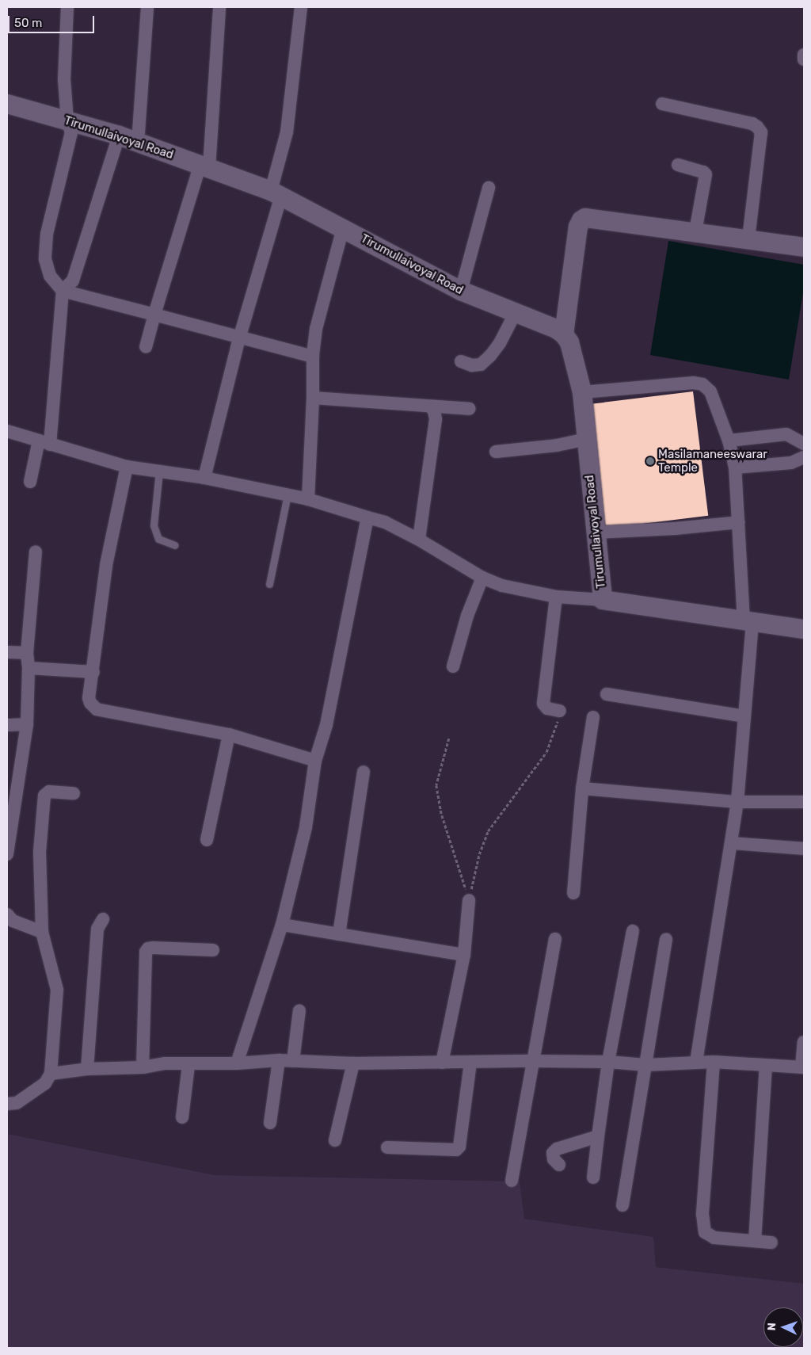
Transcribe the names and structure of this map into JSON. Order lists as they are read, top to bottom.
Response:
{
  "streets": {
    "street": ["Tirumullaivoyal Road"]
  },
  "places": ["Masilamaneeswarar Temple"],
  "scale_bar": "50 m",
  "north": "left"
}
